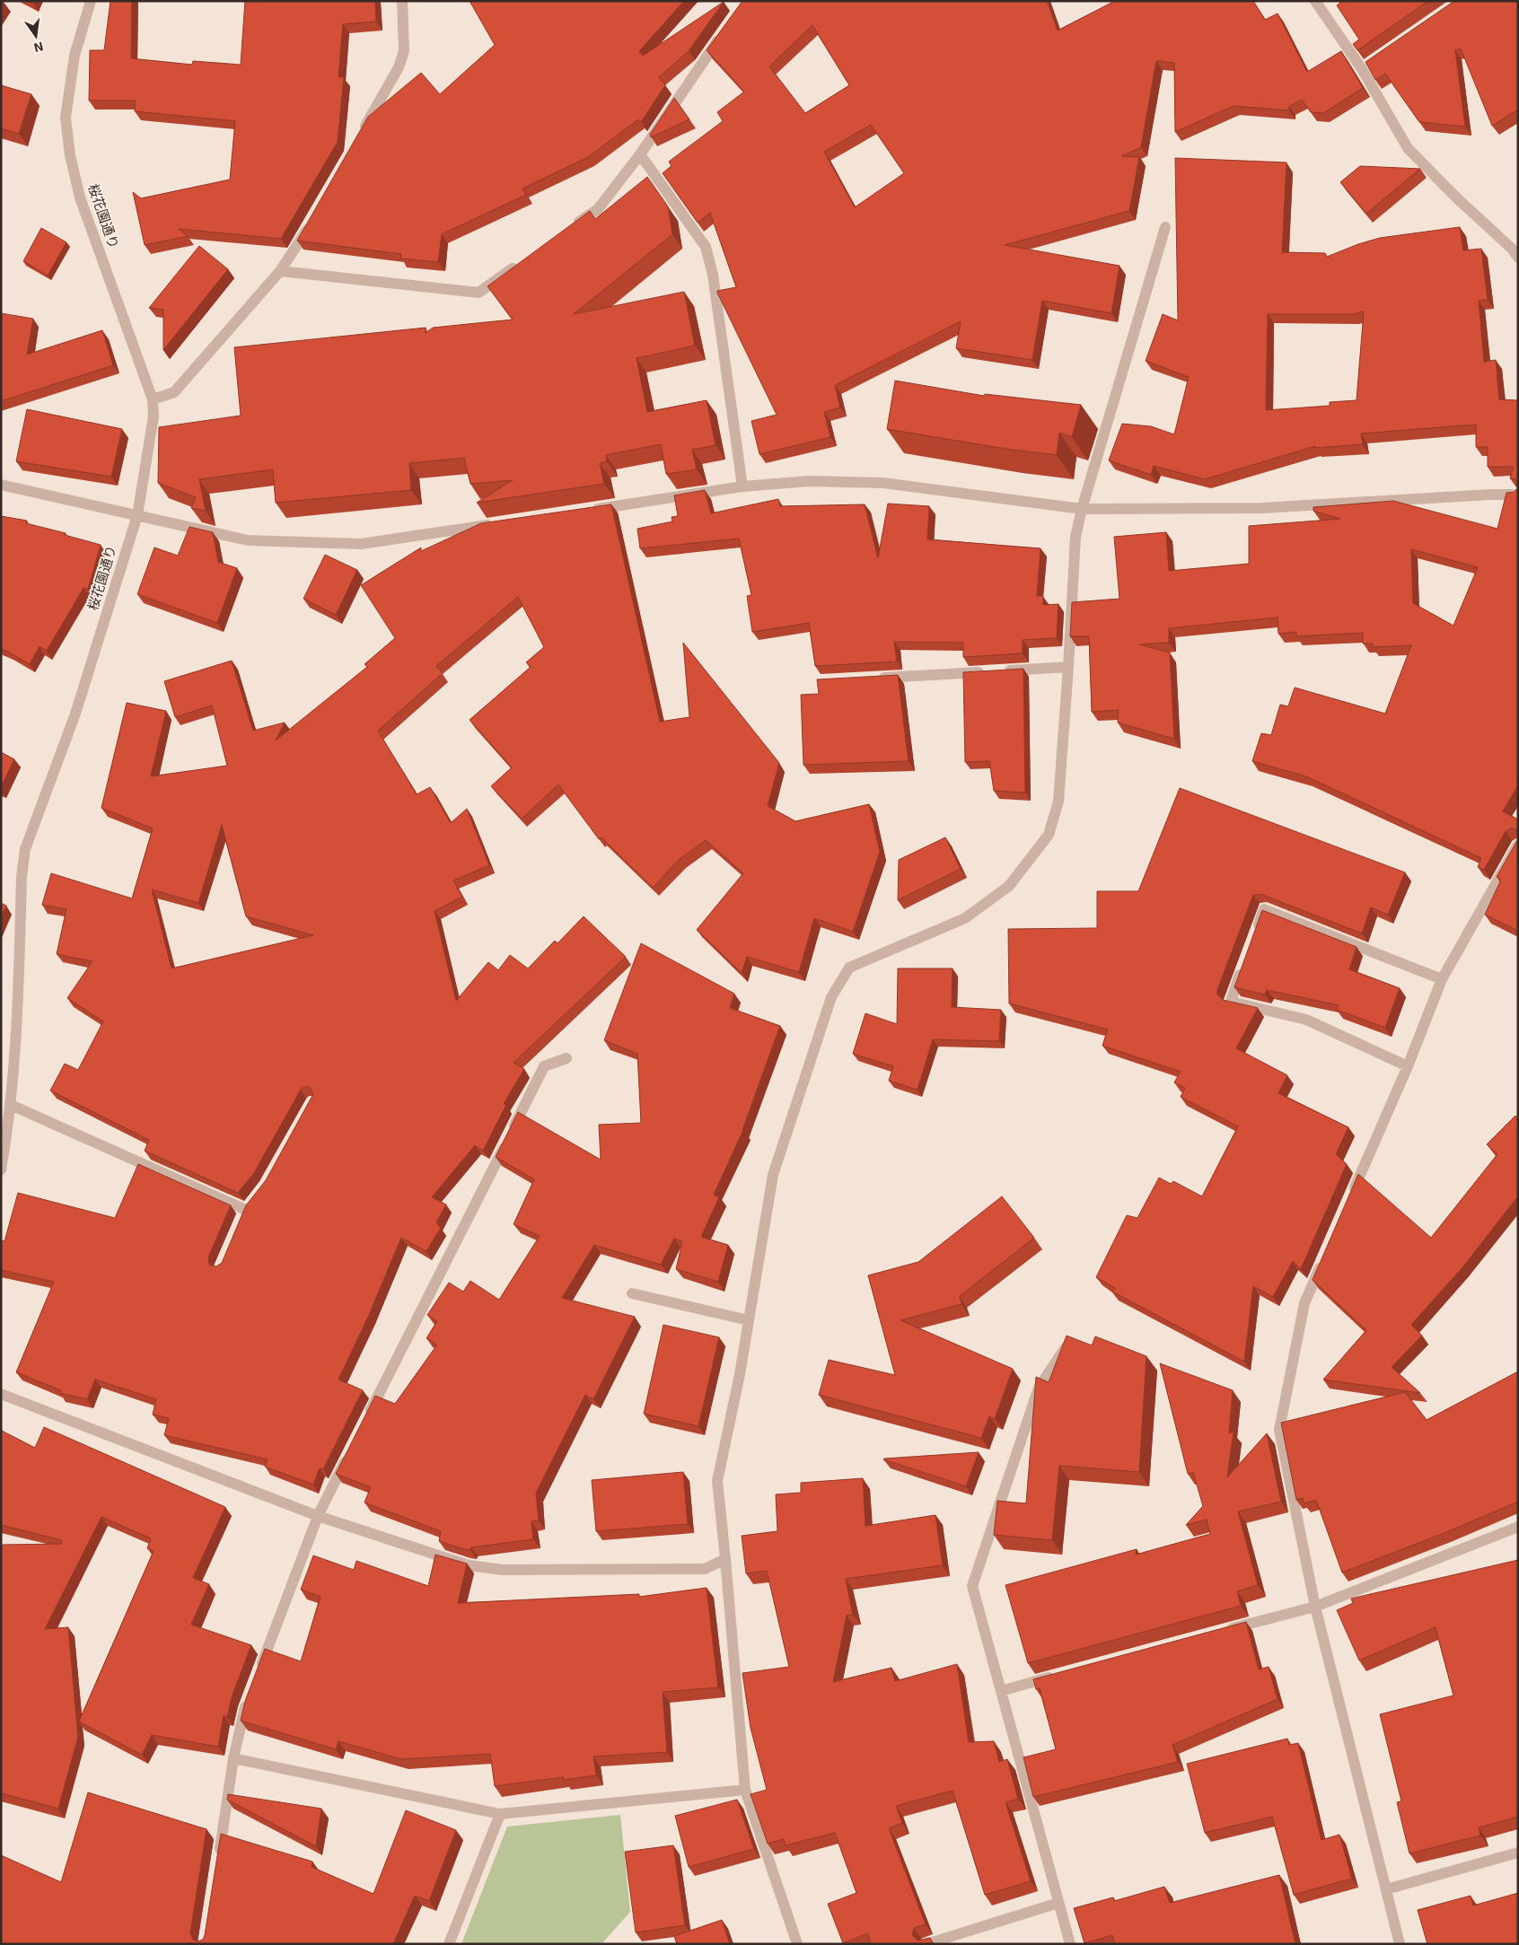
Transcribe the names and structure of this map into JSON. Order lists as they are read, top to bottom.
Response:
{
  "streets": {
    "street": ["桜花園通り"]
  },
  "north": "bottom"
}
